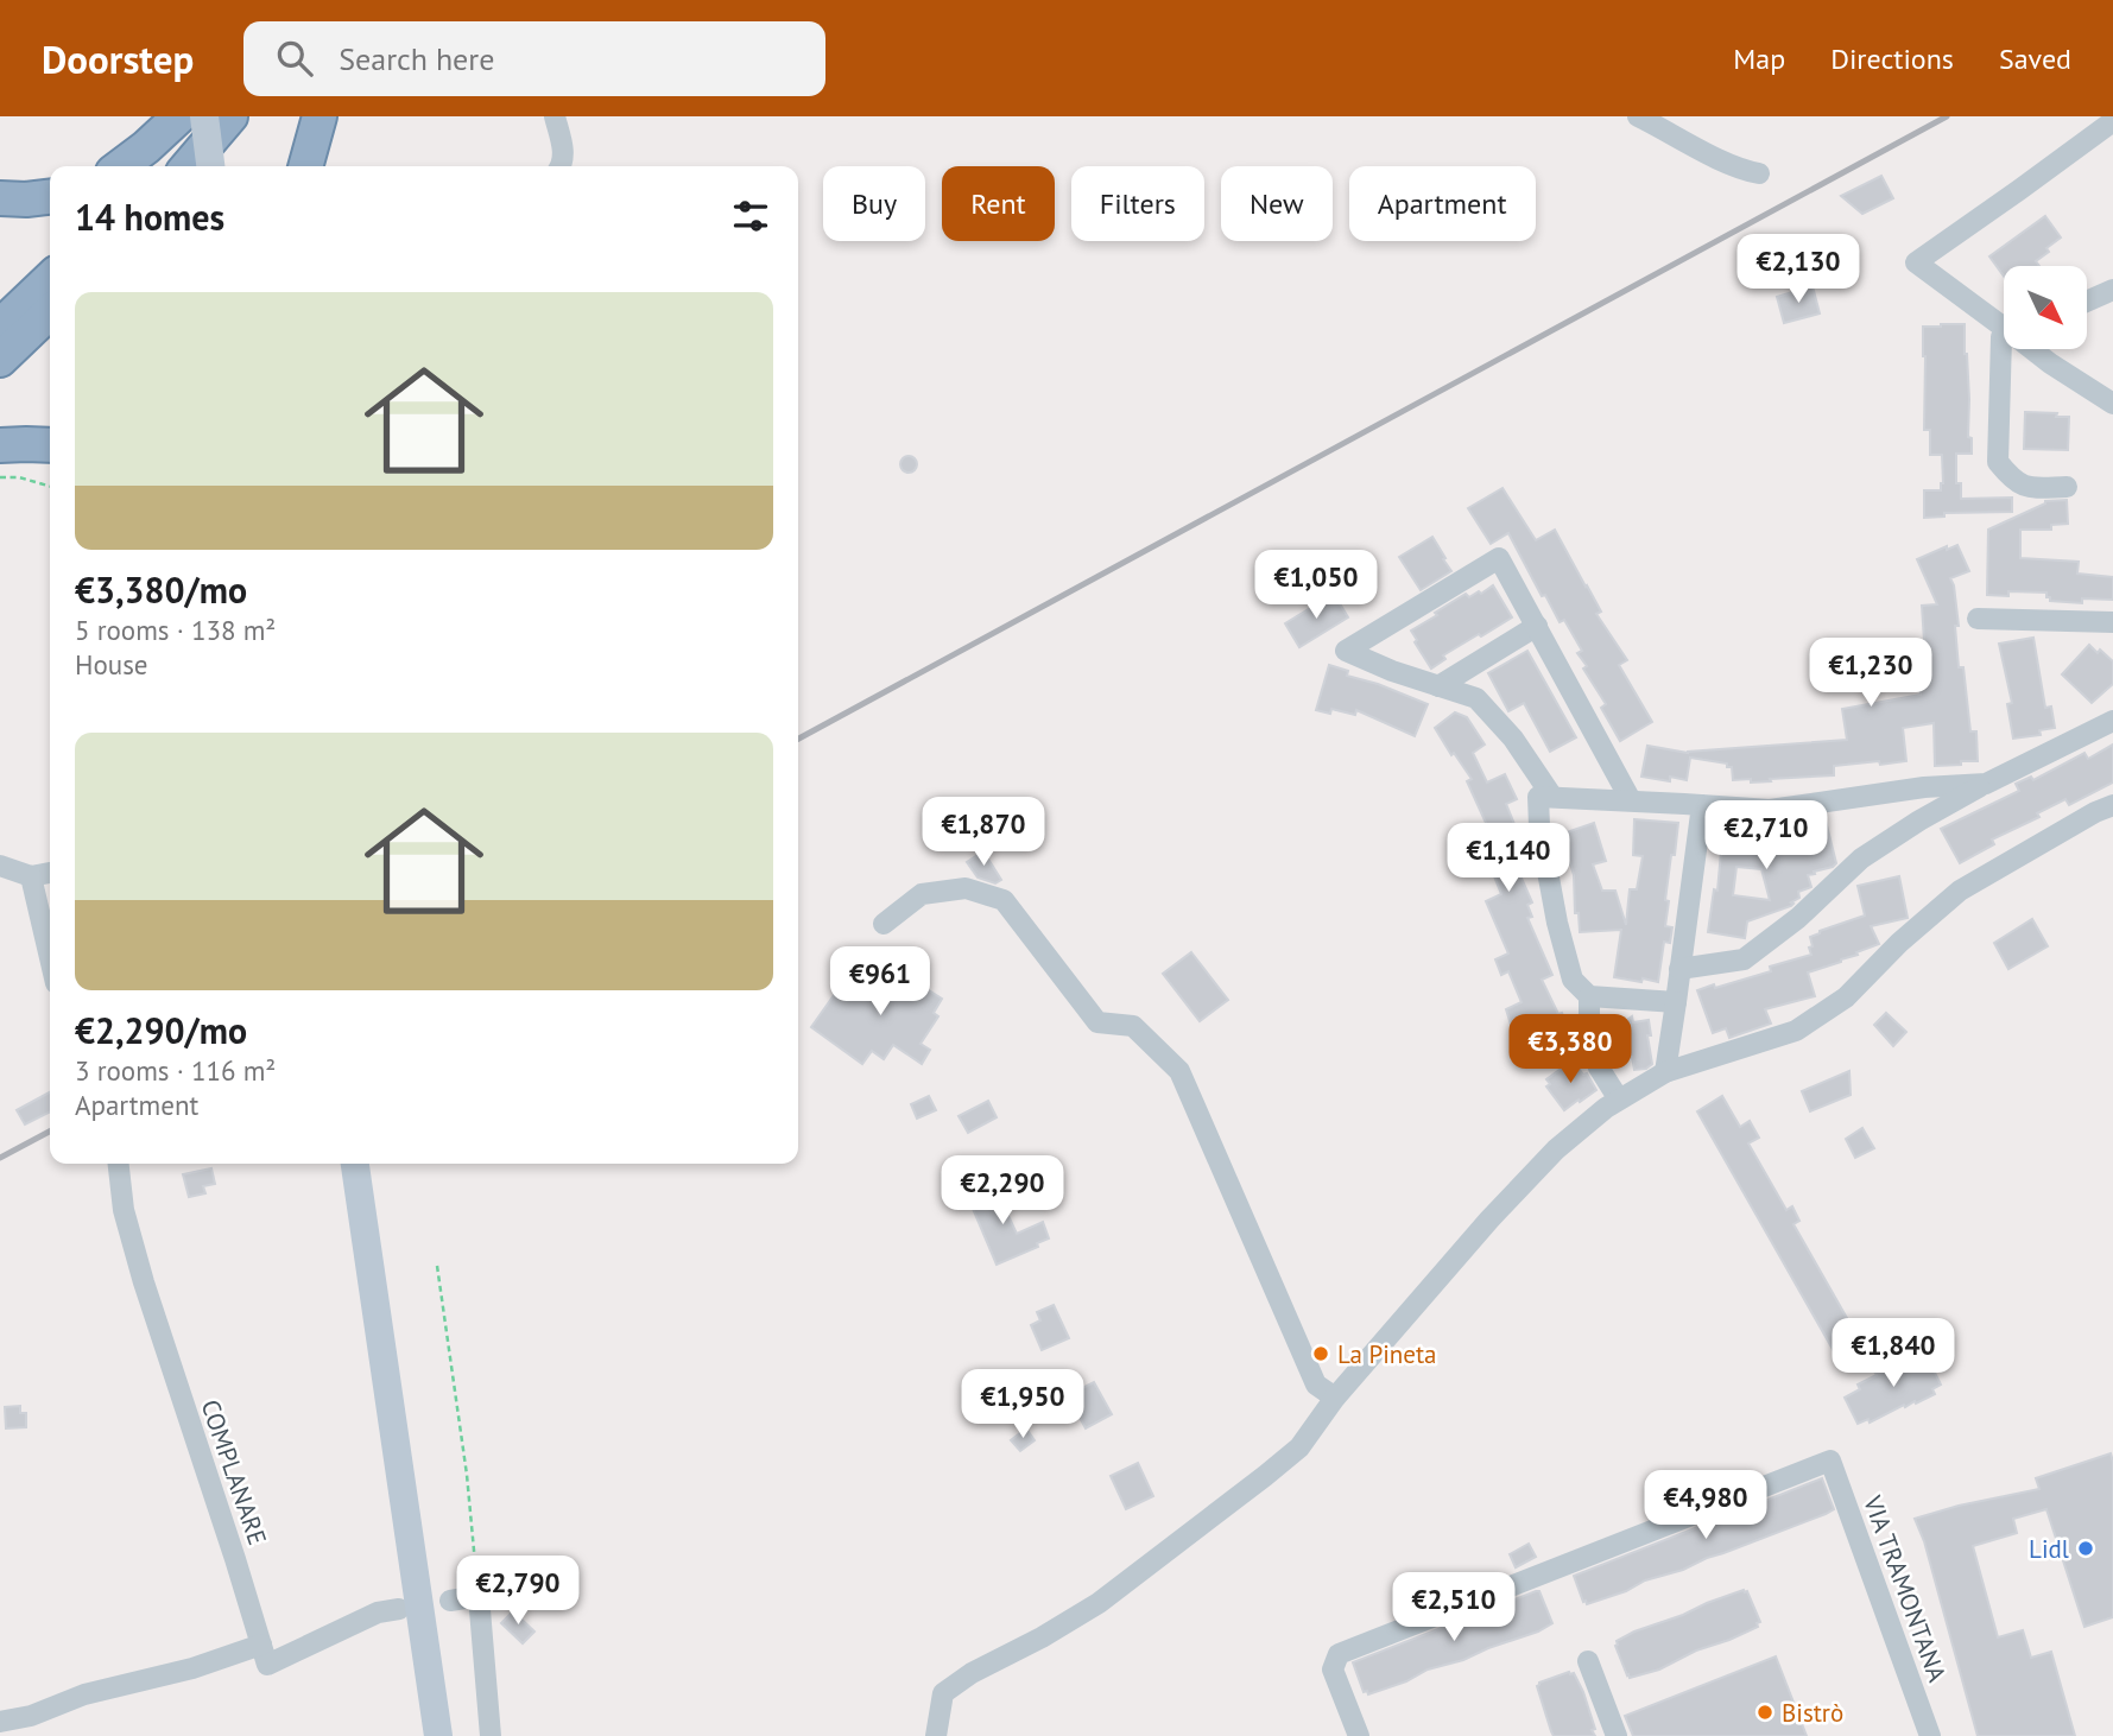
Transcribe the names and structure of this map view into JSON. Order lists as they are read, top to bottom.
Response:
{
  "streets": {
    "street": ["COMPLANARE", "VIA TRAMONTANA"]
  },
  "places": ["La Pineta", "Lidl", "Bistrò"],
  "north": "bottom right",
  "page": {
    "header": "Doorstep",
    "search": "Search here",
    "nav": ["Map", "Directions", "Saved"],
    "chip": [
      "Buy",
      "Rent",
      "Filters",
      "New",
      "Apartment"
    ],
    "heading": "14 homes",
    "price": [
      "€2,130",
      "€1,050",
      "€1,230",
      "€1,870",
      "€2,710",
      "€1,140",
      "€961",
      "€3,380",
      "€2,290",
      "€1,840",
      "€1,950",
      "€4,980",
      "€2,790",
      "€2,510"
    ],
    "list": [
      {
        "name": "€3,380/mo",
        "note": "5 rooms · 138 m² · House"
      },
      {
        "name": "€2,290/mo",
        "note": "3 rooms · 116 m² · Apartment"
      }
    ]
  }
}
